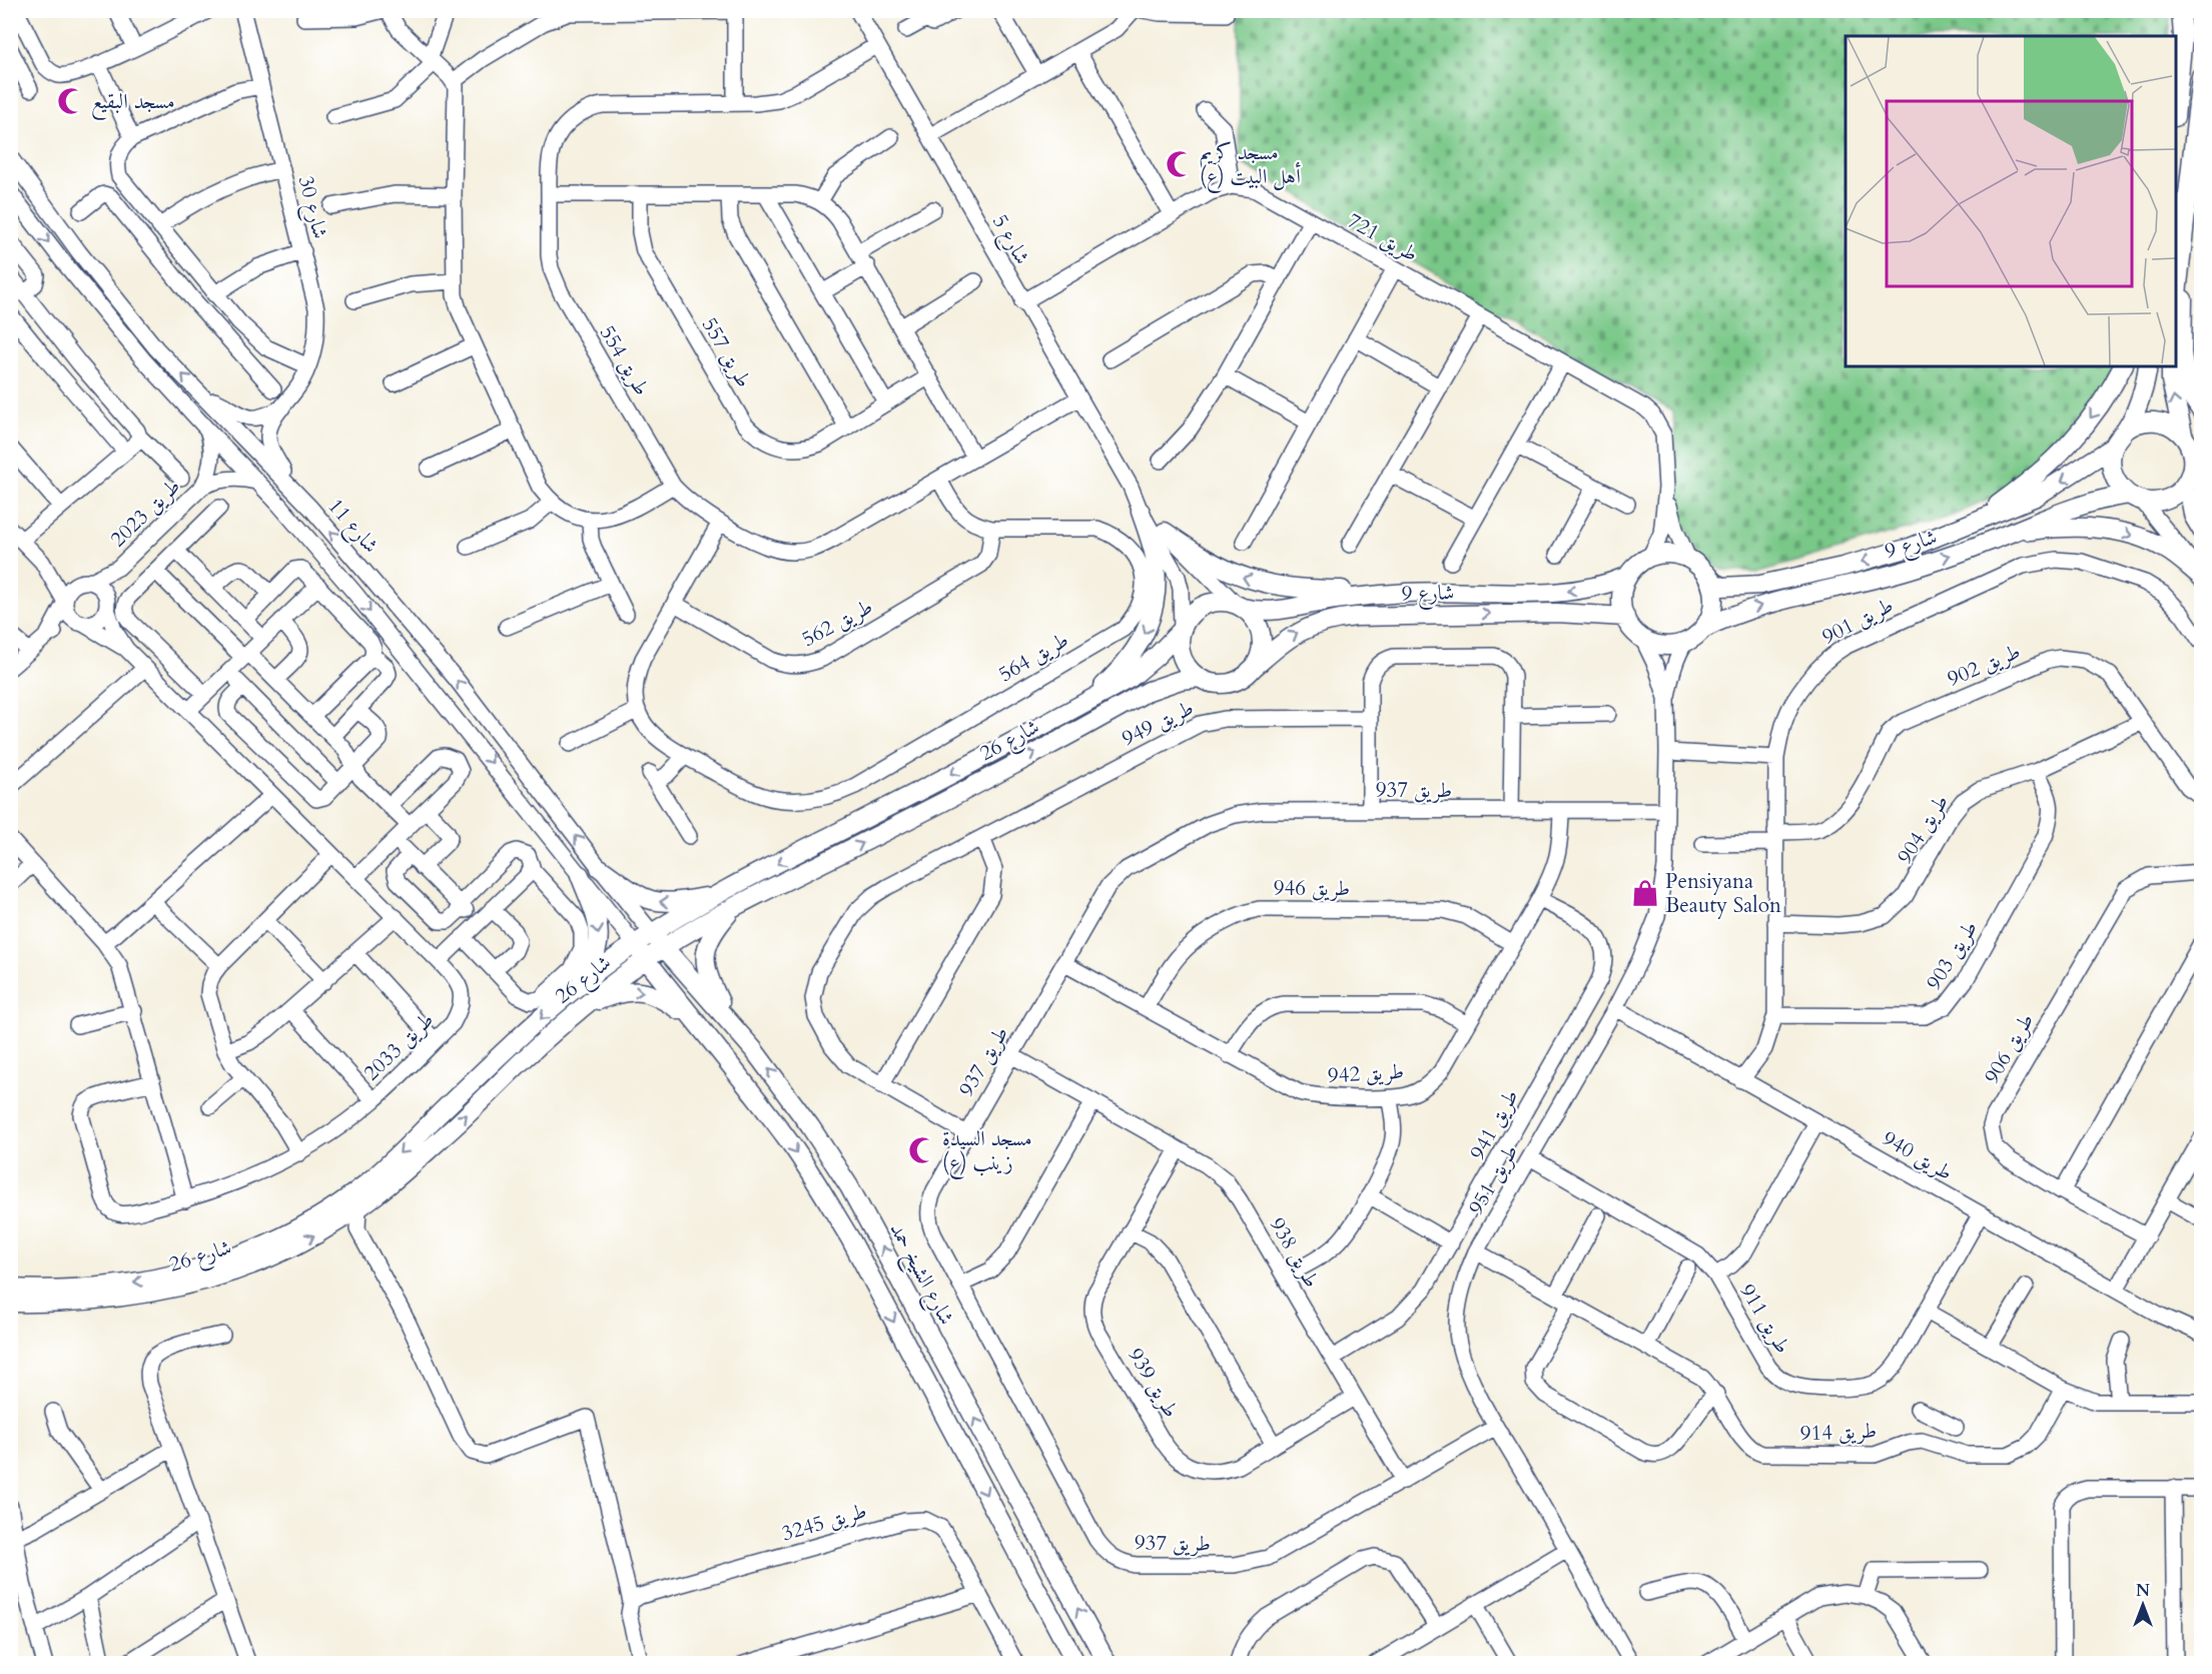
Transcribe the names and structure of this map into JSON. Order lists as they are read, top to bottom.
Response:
{
  "streets": {
    "main road": ["شارع 9", "شارع 26", "شارع الشيخ حمد"],
    "street": [
      "شارع 30",
      "طريق 721",
      "شارع 5",
      "طريق 557",
      "طريق 554",
      "طريق 2023",
      "شارع 11",
      "طريق 901",
      "طريق 562",
      "طريق 564",
      "طريق 902",
      "طريق 949",
      "طريق 937",
      "طريق 904",
      "طريق 946",
      "طريق 903",
      "طريق 2033",
      "طريق 906",
      "طريق 942",
      "طريق 941",
      "طريق 940",
      "طريق 951",
      "طريق 938",
      "طريق 911",
      "طريق 939",
      "طريق 914",
      "طريق 3245"
    ]
  },
  "crossings": [
    ["شارع 30", "شارع 11"],
    ["طريق 721", "شارع 9"],
    ["طريق 721", "طريق 951"],
    ["شارع 5", "طريق 554"],
    ["شارع 5", "شارع 9"],
    ["شارع 5", "شارع 26"],
    ["طريق 554", "طريق 564"],
    ["طريق 2023", "شارع 11"],
    ["طريق 2023", "طريق 2033"],
    ["شارع 11", "شارع 26"],
    ["شارع 11", "شارع الشيخ حمد"],
    ["شارع 9", "شارع 26"],
    ["شارع 9", "طريق 951"],
    ["طريق 901", "طريق 902"],
    ["طريق 901", "طريق 904"],
    ["طريق 901", "طريق 903"],
    ["طريق 901", "طريق 940"],
    ["طريق 562", "طريق 564"],
    ["طريق 902", "طريق 904"],
    ["طريق 949", "طريق 937"],
    ["شارع 26", "شارع الشيخ حمد"],
    ["طريق 937", "طريق 942"],
    ["طريق 937", "طريق 951"],
    ["طريق 937", "طريق 938"],
    ["طريق 904", "طريق 903"],
    ["طريق 946", "طريق 942"],
    ["طريق 942", "طريق 941"],
    ["طريق 941", "طريق 938"],
    ["طريق 940", "طريق 951"],
    ["طريق 940", "طريق 911"],
    ["طريق 951", "طريق 911"],
    ["طريق 951", "طريق 914"],
    ["طريق 938", "طريق 939"]
  ],
  "places": {
    "mosque": ["مسجد البقيع", "مسجد كريم أهل البيت (ع)", "مسجد السيدة زينب (ع)"],
    "shop": ["Pensiyana Beauty Salon"]
  },
  "north": "top"
}
